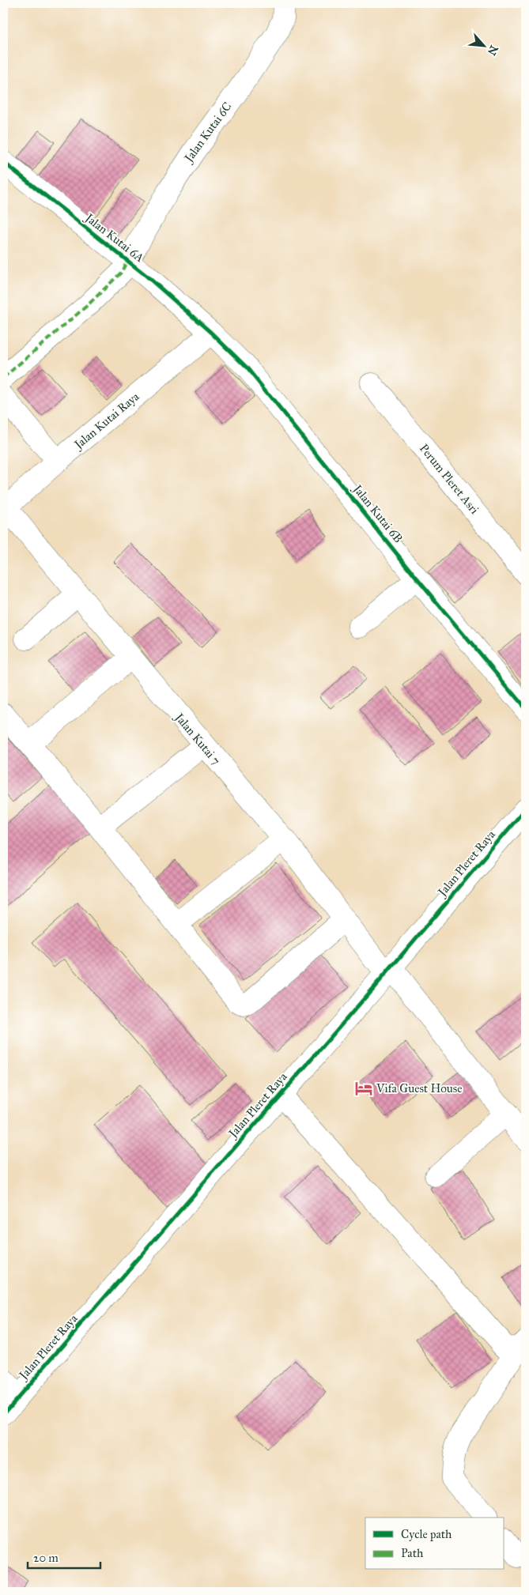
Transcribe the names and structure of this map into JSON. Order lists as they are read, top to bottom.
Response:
{
  "streets": {
    "street": [
      "Jalan Kutai 6C",
      "Jalan Kutai 6A",
      "Jalan Kutai Raya",
      "Perum Pleret Asri",
      "Jalan Kutai 6B",
      "Jalan Kutai 7",
      "Jalan Pleret Raya"
    ]
  },
  "crossings": [
    ["Jalan Kutai 6C", "Jalan Kutai 6A"],
    ["Jalan Kutai 6A", "Jalan Kutai Raya"],
    ["Jalan Kutai 6A", "Jalan Kutai 6B"],
    ["Jalan Kutai Raya", "Jalan Kutai 6B"],
    ["Jalan Kutai Raya", "Jalan Kutai 7"],
    ["Jalan Kutai 7", "Jalan Pleret Raya"]
  ],
  "places": {
    "hotel": ["Vifa Guest House"]
  },
  "legend": ["Cycle path", "Path"],
  "scale_bar": "20 m",
  "north": "bottom right"
}
